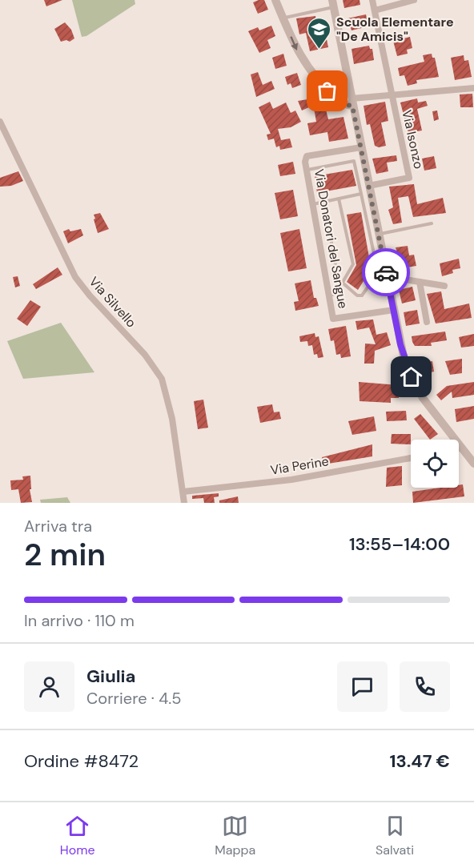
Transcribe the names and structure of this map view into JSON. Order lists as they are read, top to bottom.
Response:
{
  "streets": {
    "street": [
      "Via Isonzo",
      "Via Donatori del Sangue",
      "Via Silvello",
      "Via Perine"
    ]
  },
  "crossings": [
    ["Via Silvello", "Via Perine"]
  ],
  "places": {
    "school or university": ["Scuola Elementare \"De Amicis\""]
  },
  "page": {
    "heading": ["2 min", "Arriva tra", "13:55–14:00"],
    "panel": [
      "Giulia",
      "Corriere · 4.5",
      "Ordine #8472",
      "13.47 €"
    ],
    "bar": "In arrivo · 110 m",
    "tabs": ["Home", "Mappa", "Salvati"]
  }
}
